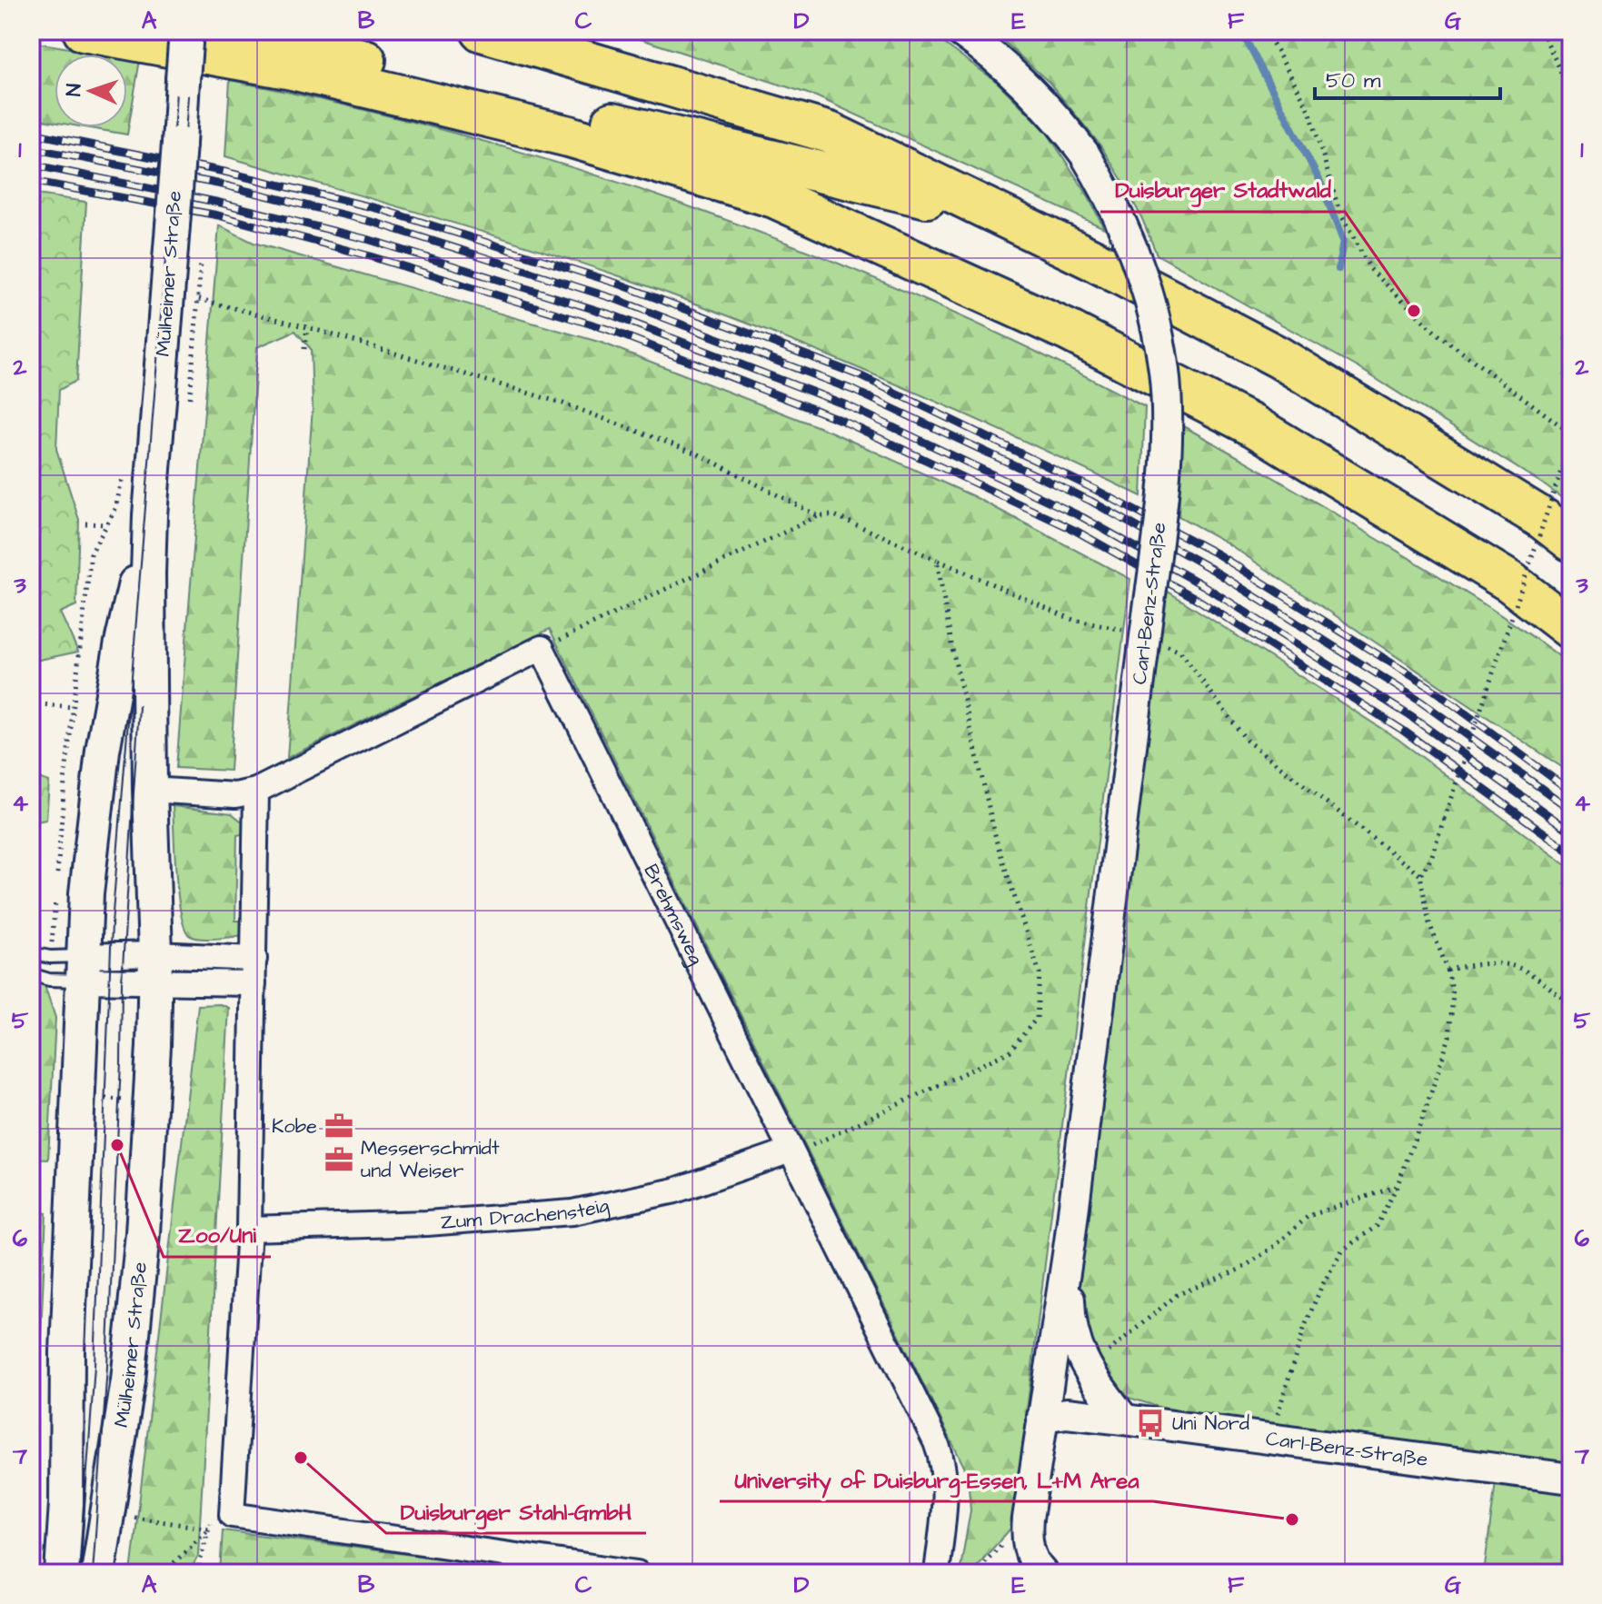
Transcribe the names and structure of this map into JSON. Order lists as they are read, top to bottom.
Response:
{
  "streets": {
    "main road": ["Mülheimer Straße"],
    "street": ["Carl-Benz-Straße", "Brehmsweg", "Zum Drachensteig"]
  },
  "crossings": [
    ["Brehmsweg", "Zum Drachensteig"]
  ],
  "places": {
    "other": [
      "Duisburger Stadtwald",
      "Zoo/Uni",
      "Duisburger Stahl-GmbH",
      "University of Duisburg-Essen, L+M Area"
    ],
    "office": ["Kobe", "Messerschmidt und Weiser"],
    "bus stop": ["Uni Nord"]
  },
  "scale_bar": "50 m",
  "north": "left",
  "grid": {
    "columns": [
      "A",
      "B",
      "C",
      "D",
      "E",
      "F",
      "G"
    ],
    "rows": [
      "1",
      "2",
      "3",
      "4",
      "5",
      "6",
      "7"
    ]
  }
}
